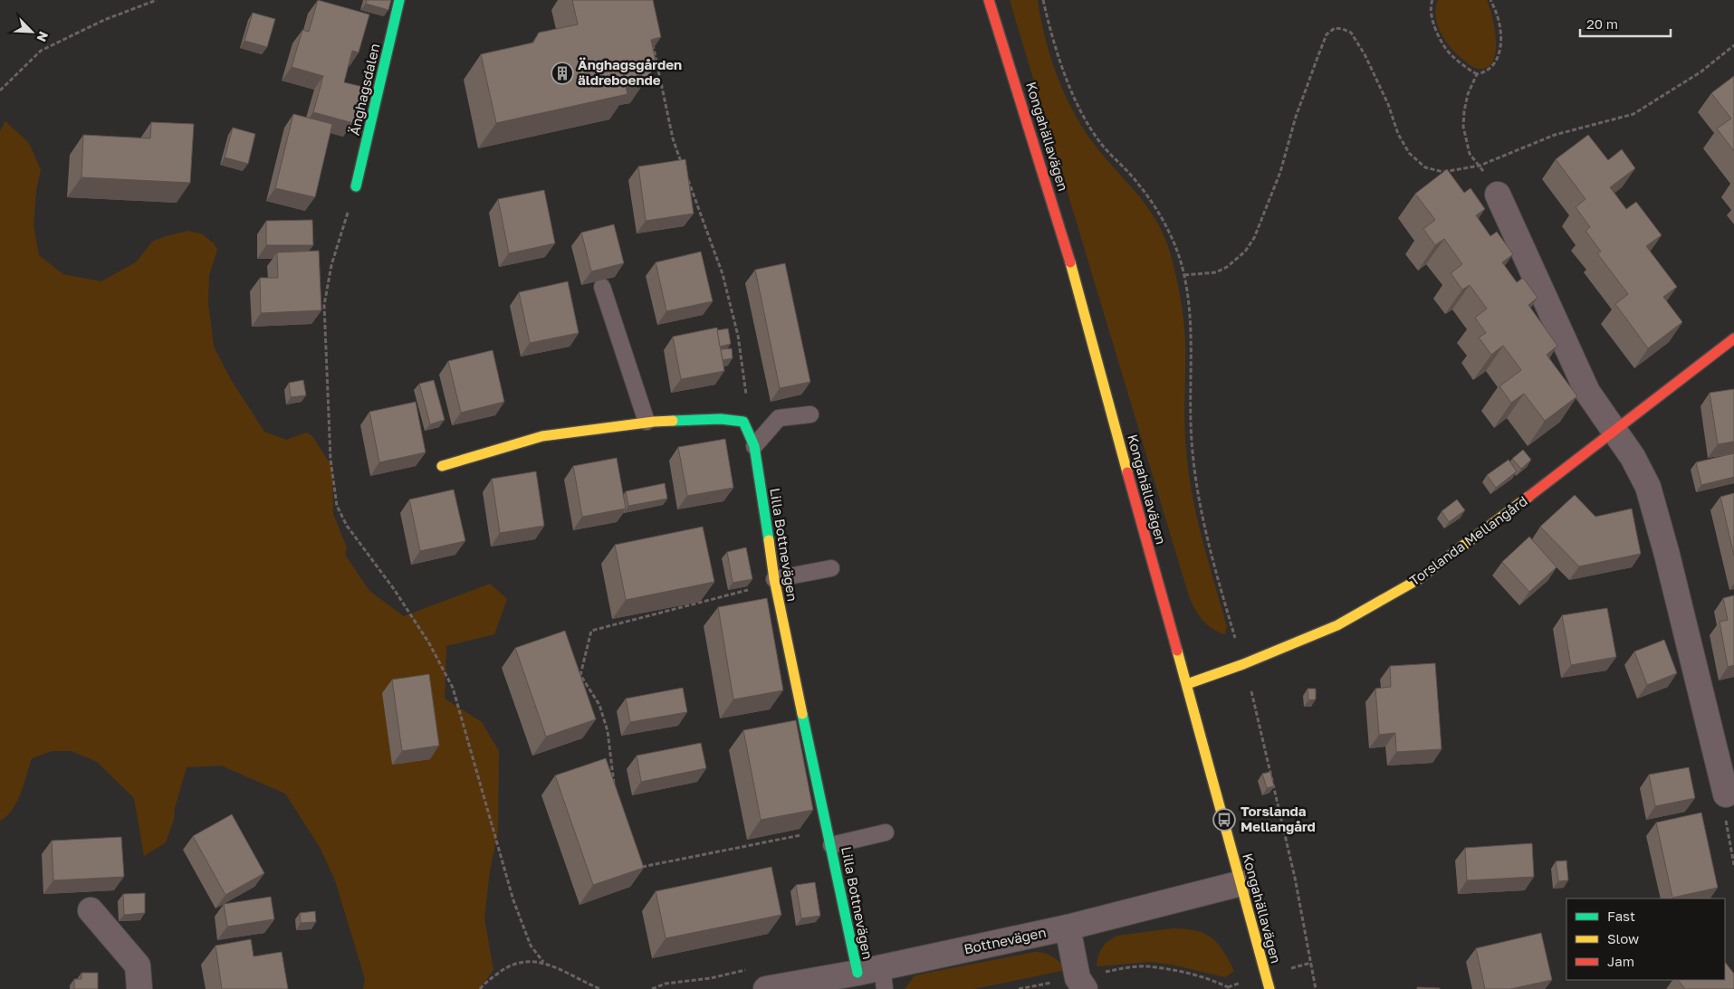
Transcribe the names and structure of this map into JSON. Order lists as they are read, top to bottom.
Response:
{
  "streets": {
    "street": [
      "Änghagsdalen",
      "Kongahällavägen",
      "Torslanda Mellangård",
      "Lilla Bottnevägen",
      "Bottnevägen"
    ]
  },
  "crossings": [
    ["Kongahällavägen", "Torslanda Mellangård"],
    ["Kongahällavägen", "Bottnevägen"],
    ["Lilla Bottnevägen", "Bottnevägen"]
  ],
  "places": {
    "building": ["Änghagsgården äldreboende"],
    "bus stop": ["Torslanda Mellangård"]
  },
  "legend": ["Fast", "Slow", "Jam"],
  "scale_bar": "20 m",
  "north": "bottom right"
}
